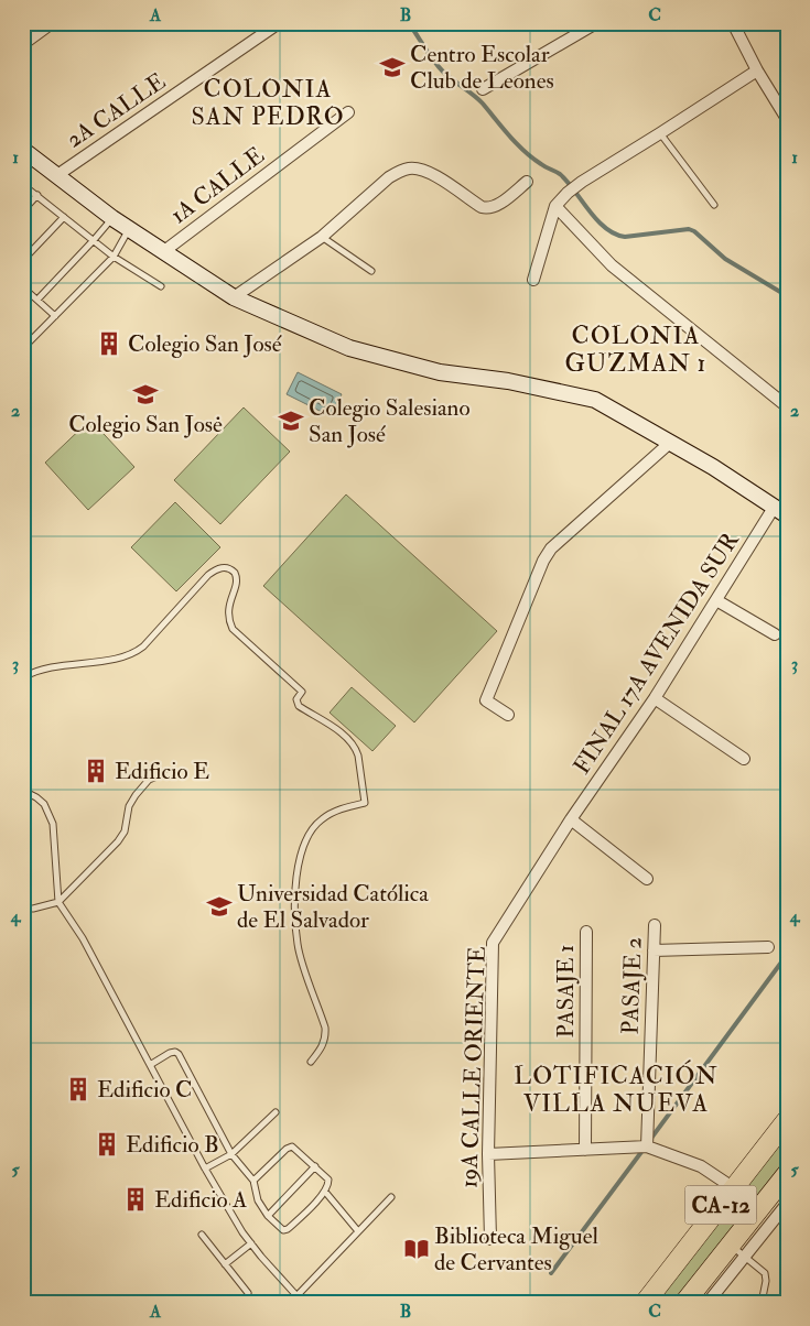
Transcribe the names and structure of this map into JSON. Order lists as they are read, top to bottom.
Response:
{
  "streets": {
    "highway": ["CA-12"],
    "street": [
      "2A CALLE",
      "1A CALLE",
      "FINAL 17A AVENIDA SUR",
      "PASAJE 2",
      "PASAJE 1",
      "19A CALLE ORIENTE"
    ]
  },
  "crossings": [
    ["FINAL 17A AVENIDA SUR", "19A CALLE ORIENTE"]
  ],
  "districts": ["COLONIA SAN PEDRO", "COLONIA GUZMAN 1", "LOTIFICACIÓN VILLA NUEVA"],
  "places": {
    "school or university": [
      "Centro Escolar Club de Leones",
      "Colegio San Josė",
      "Colegio Salesiano San José",
      "Universidad Católica de El Salvador"
    ],
    "building": [
      "Colegio San José",
      "Edificio E",
      "Edificio C",
      "Edificio B",
      "Edificio A"
    ],
    "library": ["Biblioteca Miguel de Cervantes"]
  },
  "grid": {
    "columns": ["A", "B", "C"],
    "rows": [
      "1",
      "2",
      "3",
      "4",
      "5"
    ]
  }
}
